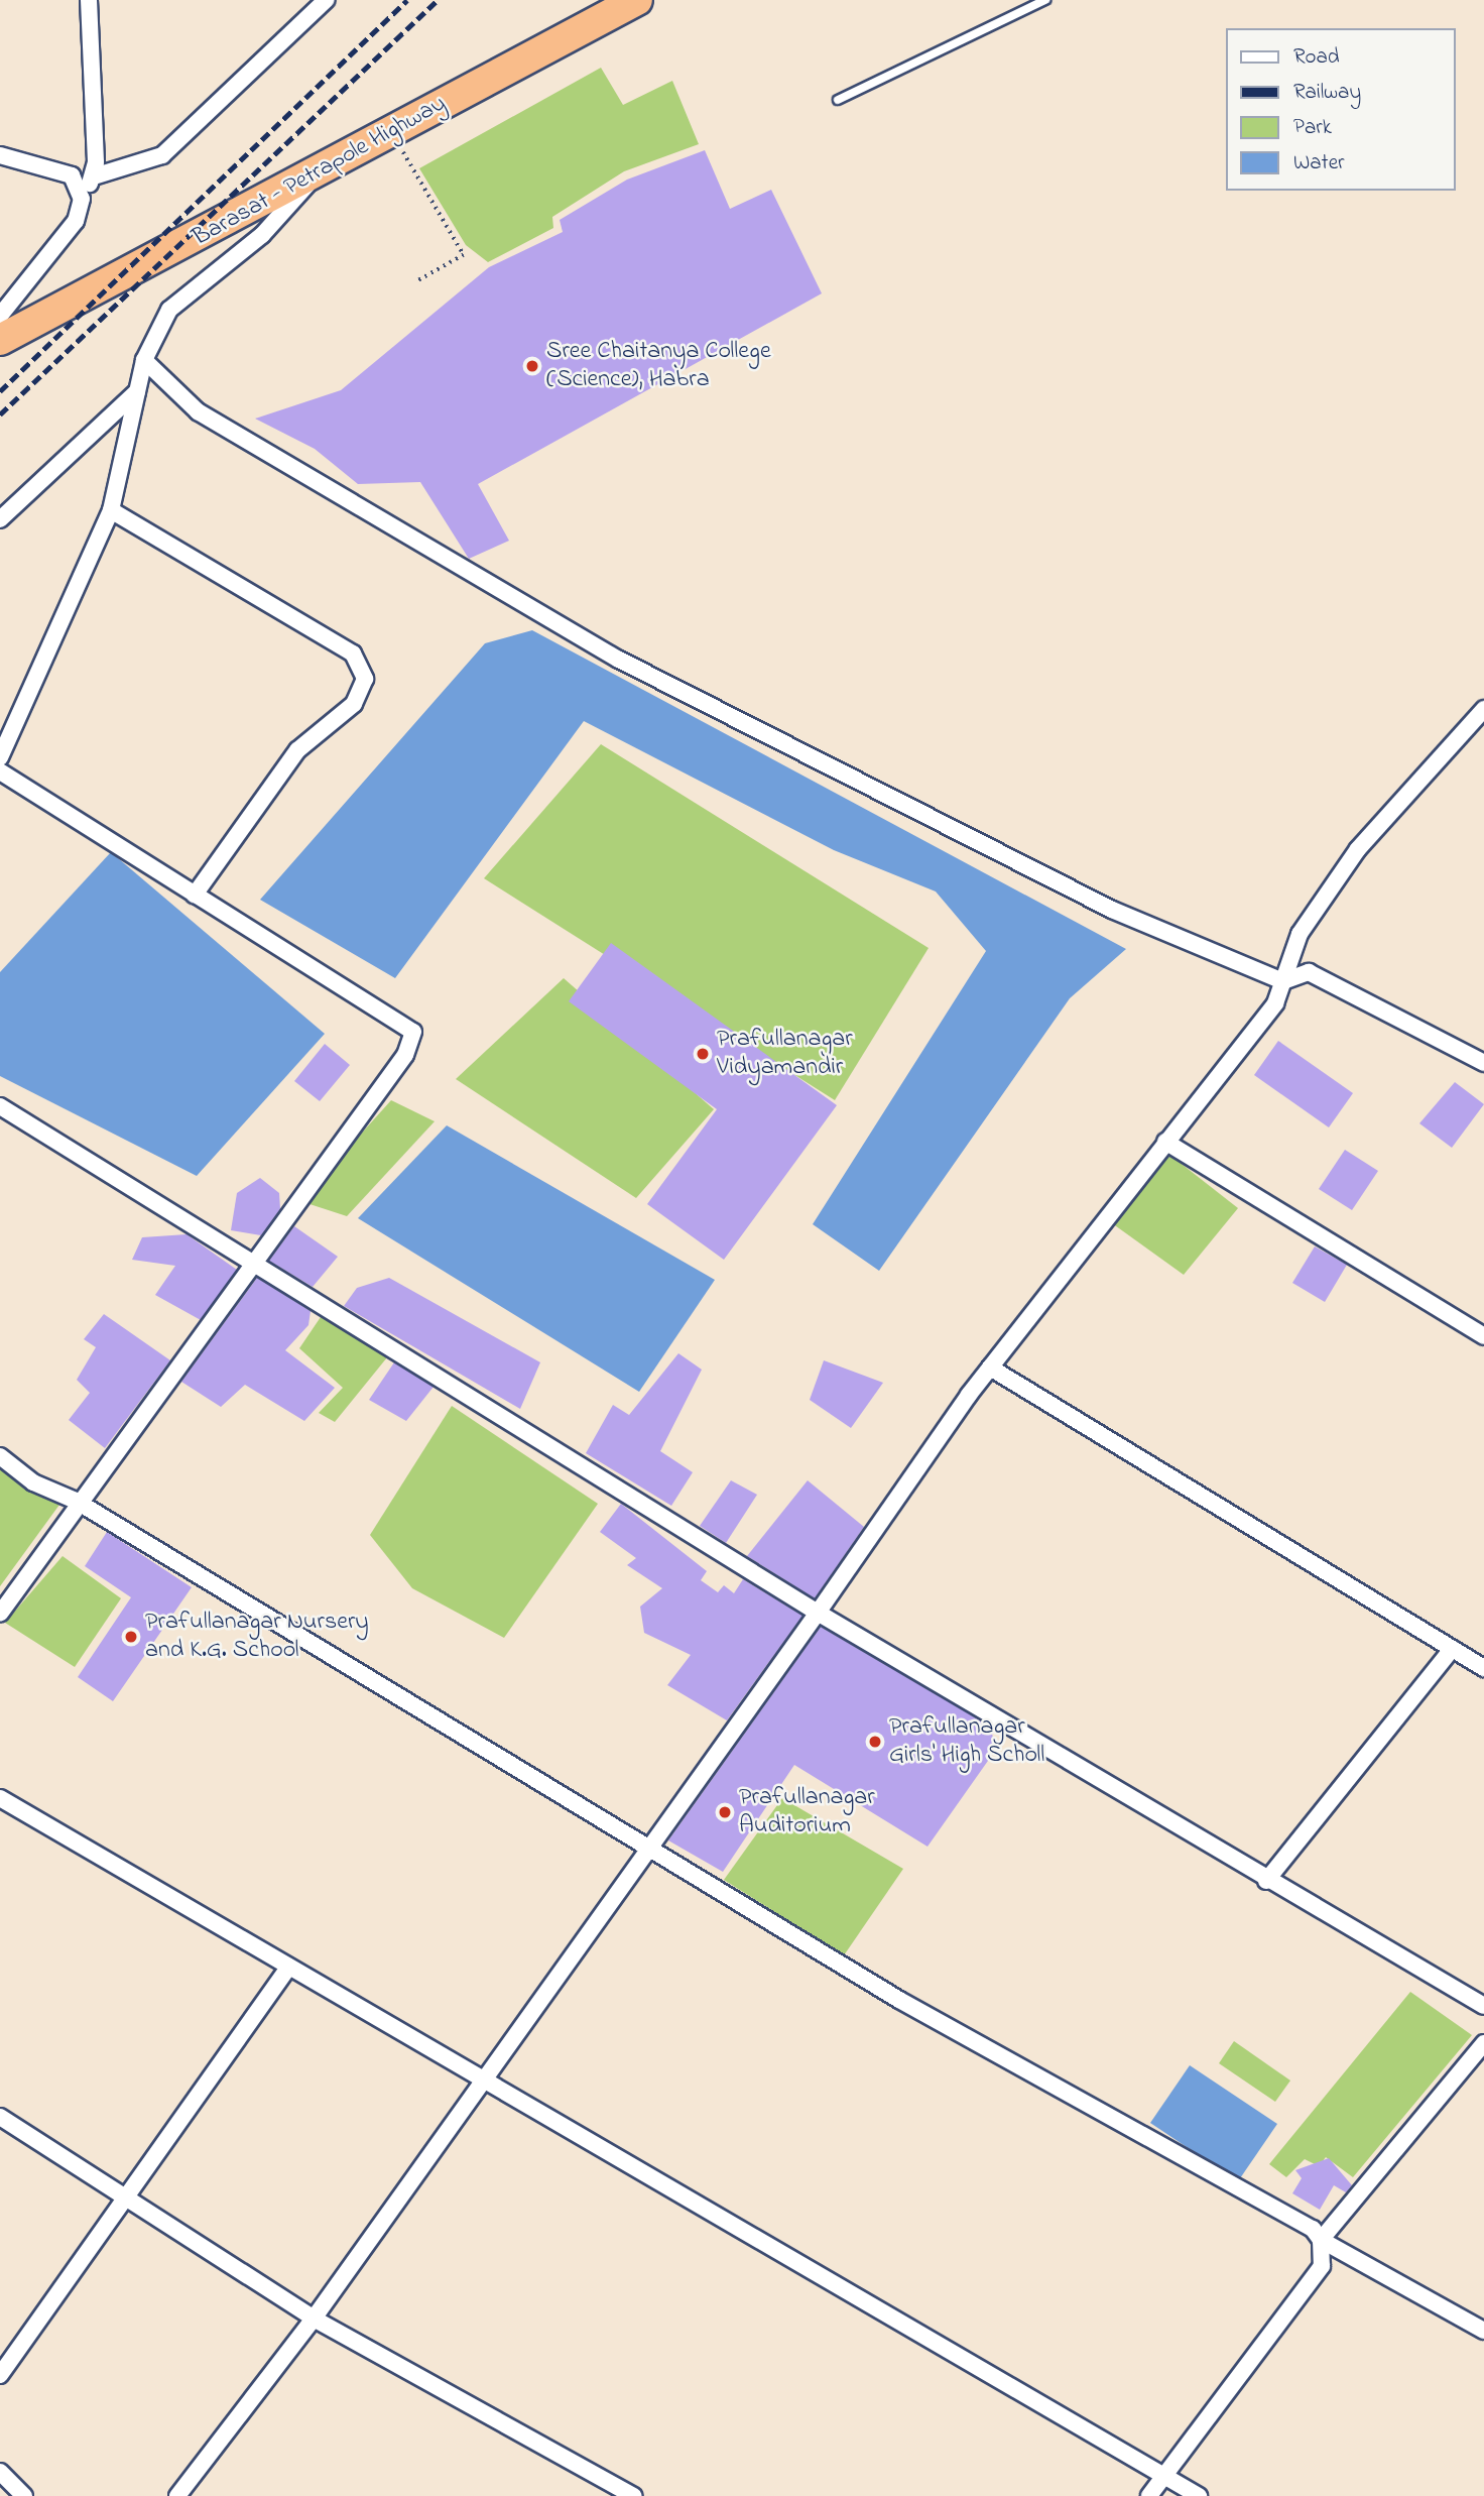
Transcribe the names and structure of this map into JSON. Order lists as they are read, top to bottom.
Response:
{
  "streets": {
    "highway": ["Barasat - Petrapole Highway"]
  },
  "places": [
    "Sree Chaitanya College (Science), Habra",
    "Prafullanagar Vidyamandir",
    "Prafullanagar Nursery and K.G. School",
    "Prafullanagar Girls' High Scholl",
    "Prafullanagar Auditorium"
  ],
  "legend": [
    "Road",
    "Railway",
    "Park",
    "Water"
  ]
}
